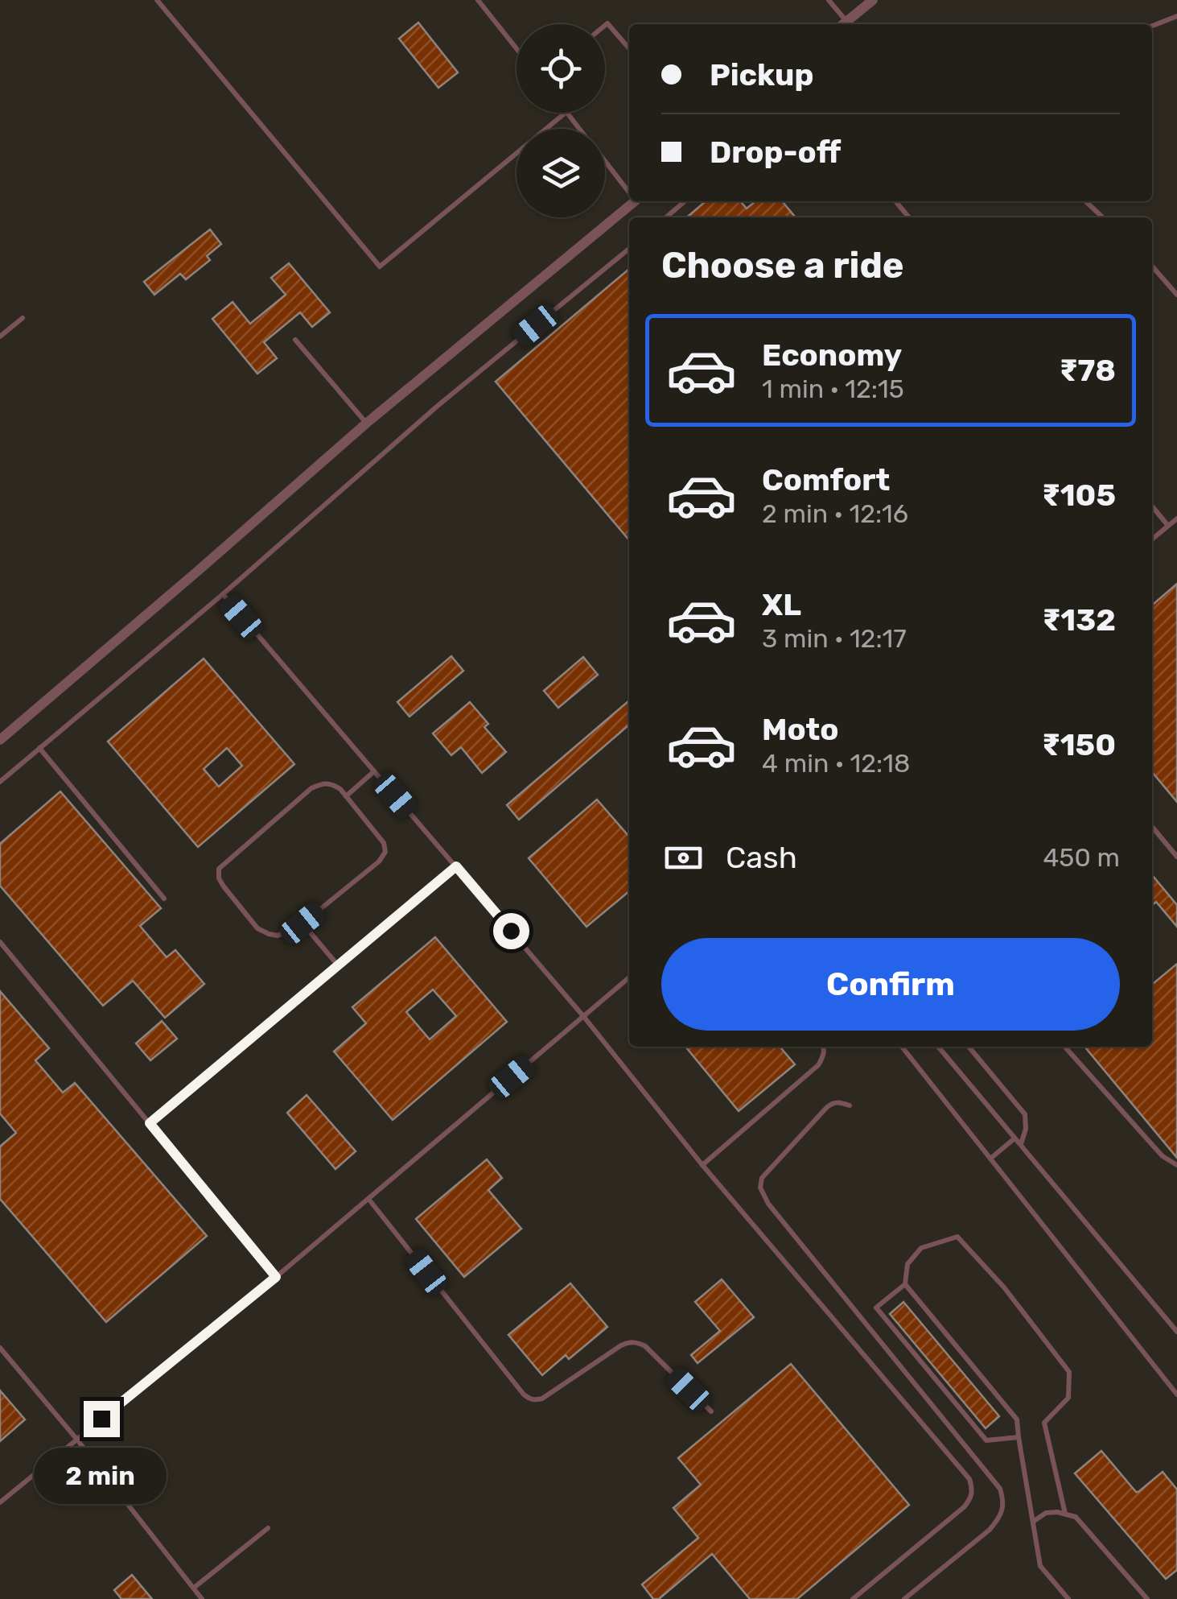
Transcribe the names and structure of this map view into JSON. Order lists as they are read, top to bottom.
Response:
{
  "page": {
    "banner": ["Pickup", "Drop-off"],
    "heading": "Choose a ride",
    "list": [
      {
        "name": "Economy",
        "note": "1 min · 12:15",
        "value": "₹78"
      },
      {
        "name": "Comfort",
        "note": "2 min · 12:16",
        "value": "₹105"
      },
      {
        "name": "XL",
        "note": "3 min · 12:17",
        "value": "₹132"
      },
      {
        "name": "Moto",
        "note": "4 min · 12:18",
        "value": "₹150"
      }
    ],
    "pay": ["Cash", "450 m"],
    "buttons": "Confirm",
    "bubble": "2 min"
  }
}
